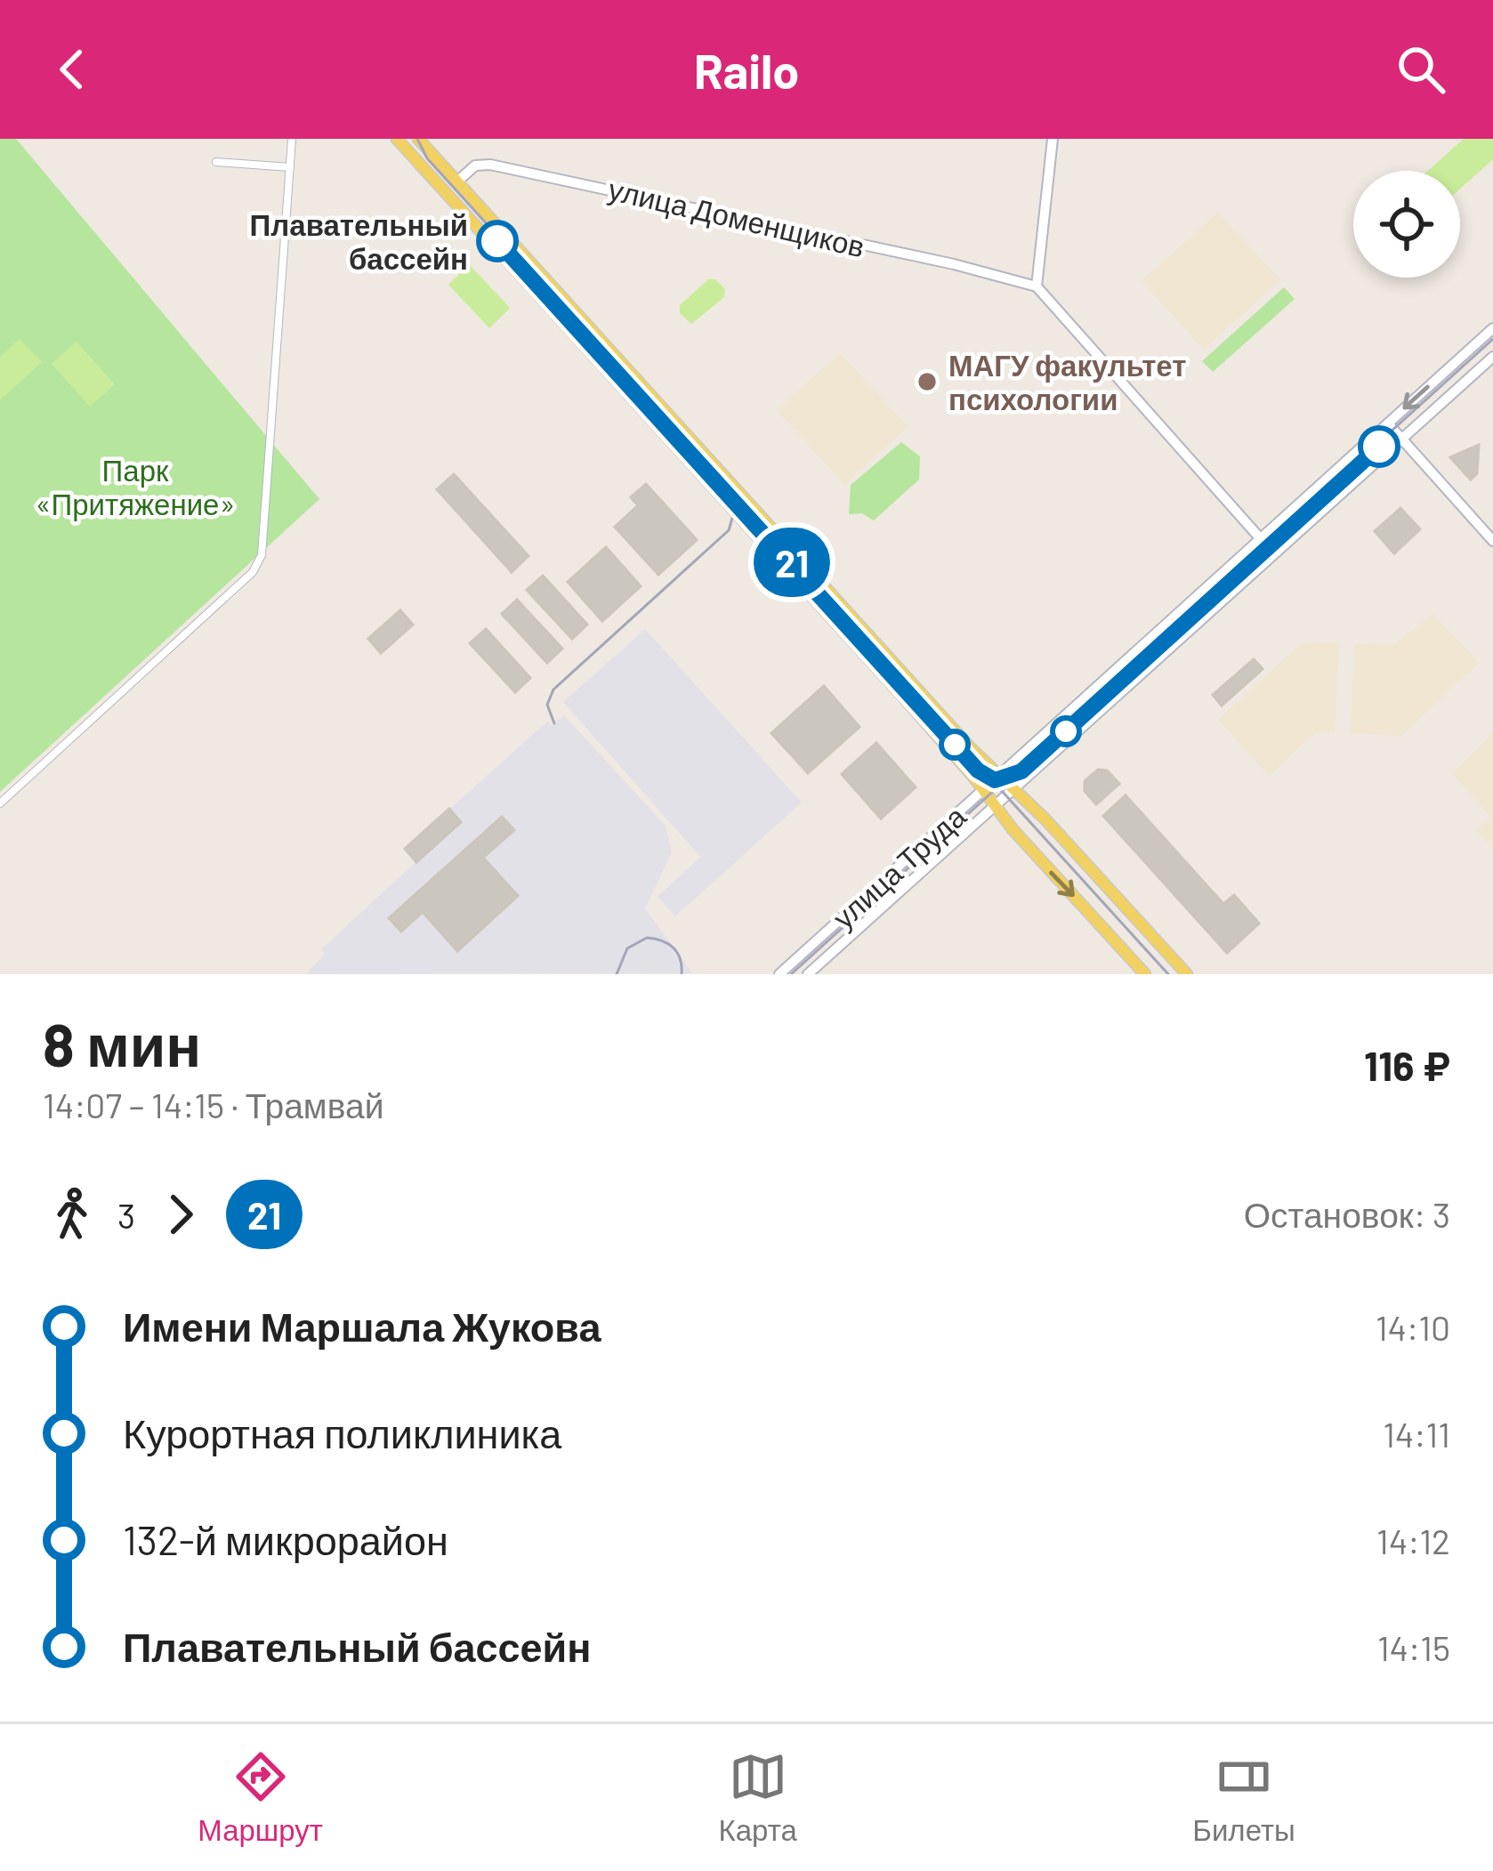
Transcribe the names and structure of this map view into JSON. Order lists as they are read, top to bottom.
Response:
{
  "streets": {
    "main road": ["улица Доменщиков", "улица Труда"]
  },
  "parks": ["Парк «Притяжение»"],
  "places": ["Плавательный бассейн", "МАГУ факультет психологии"],
  "lines": ["tram line 21"],
  "page": {
    "header": "Railo",
    "on_map": "21",
    "heading": ["8 мин", "14:07 – 14:15 · Трамвай", "116 ₽"],
    "legs": ["3", "21", "Остановок: 3"],
    "list": [
      {
        "name": "Имени Маршала Жукова",
        "value": "14:10"
      },
      {
        "name": "Курортная поликлиника",
        "value": "14:11"
      },
      {
        "name": "132-й микрорайон",
        "value": "14:12"
      },
      {
        "name": "Плавательный бассейн",
        "value": "14:15"
      }
    ],
    "tabs": ["Маршрут", "Карта", "Билеты"]
  }
}
